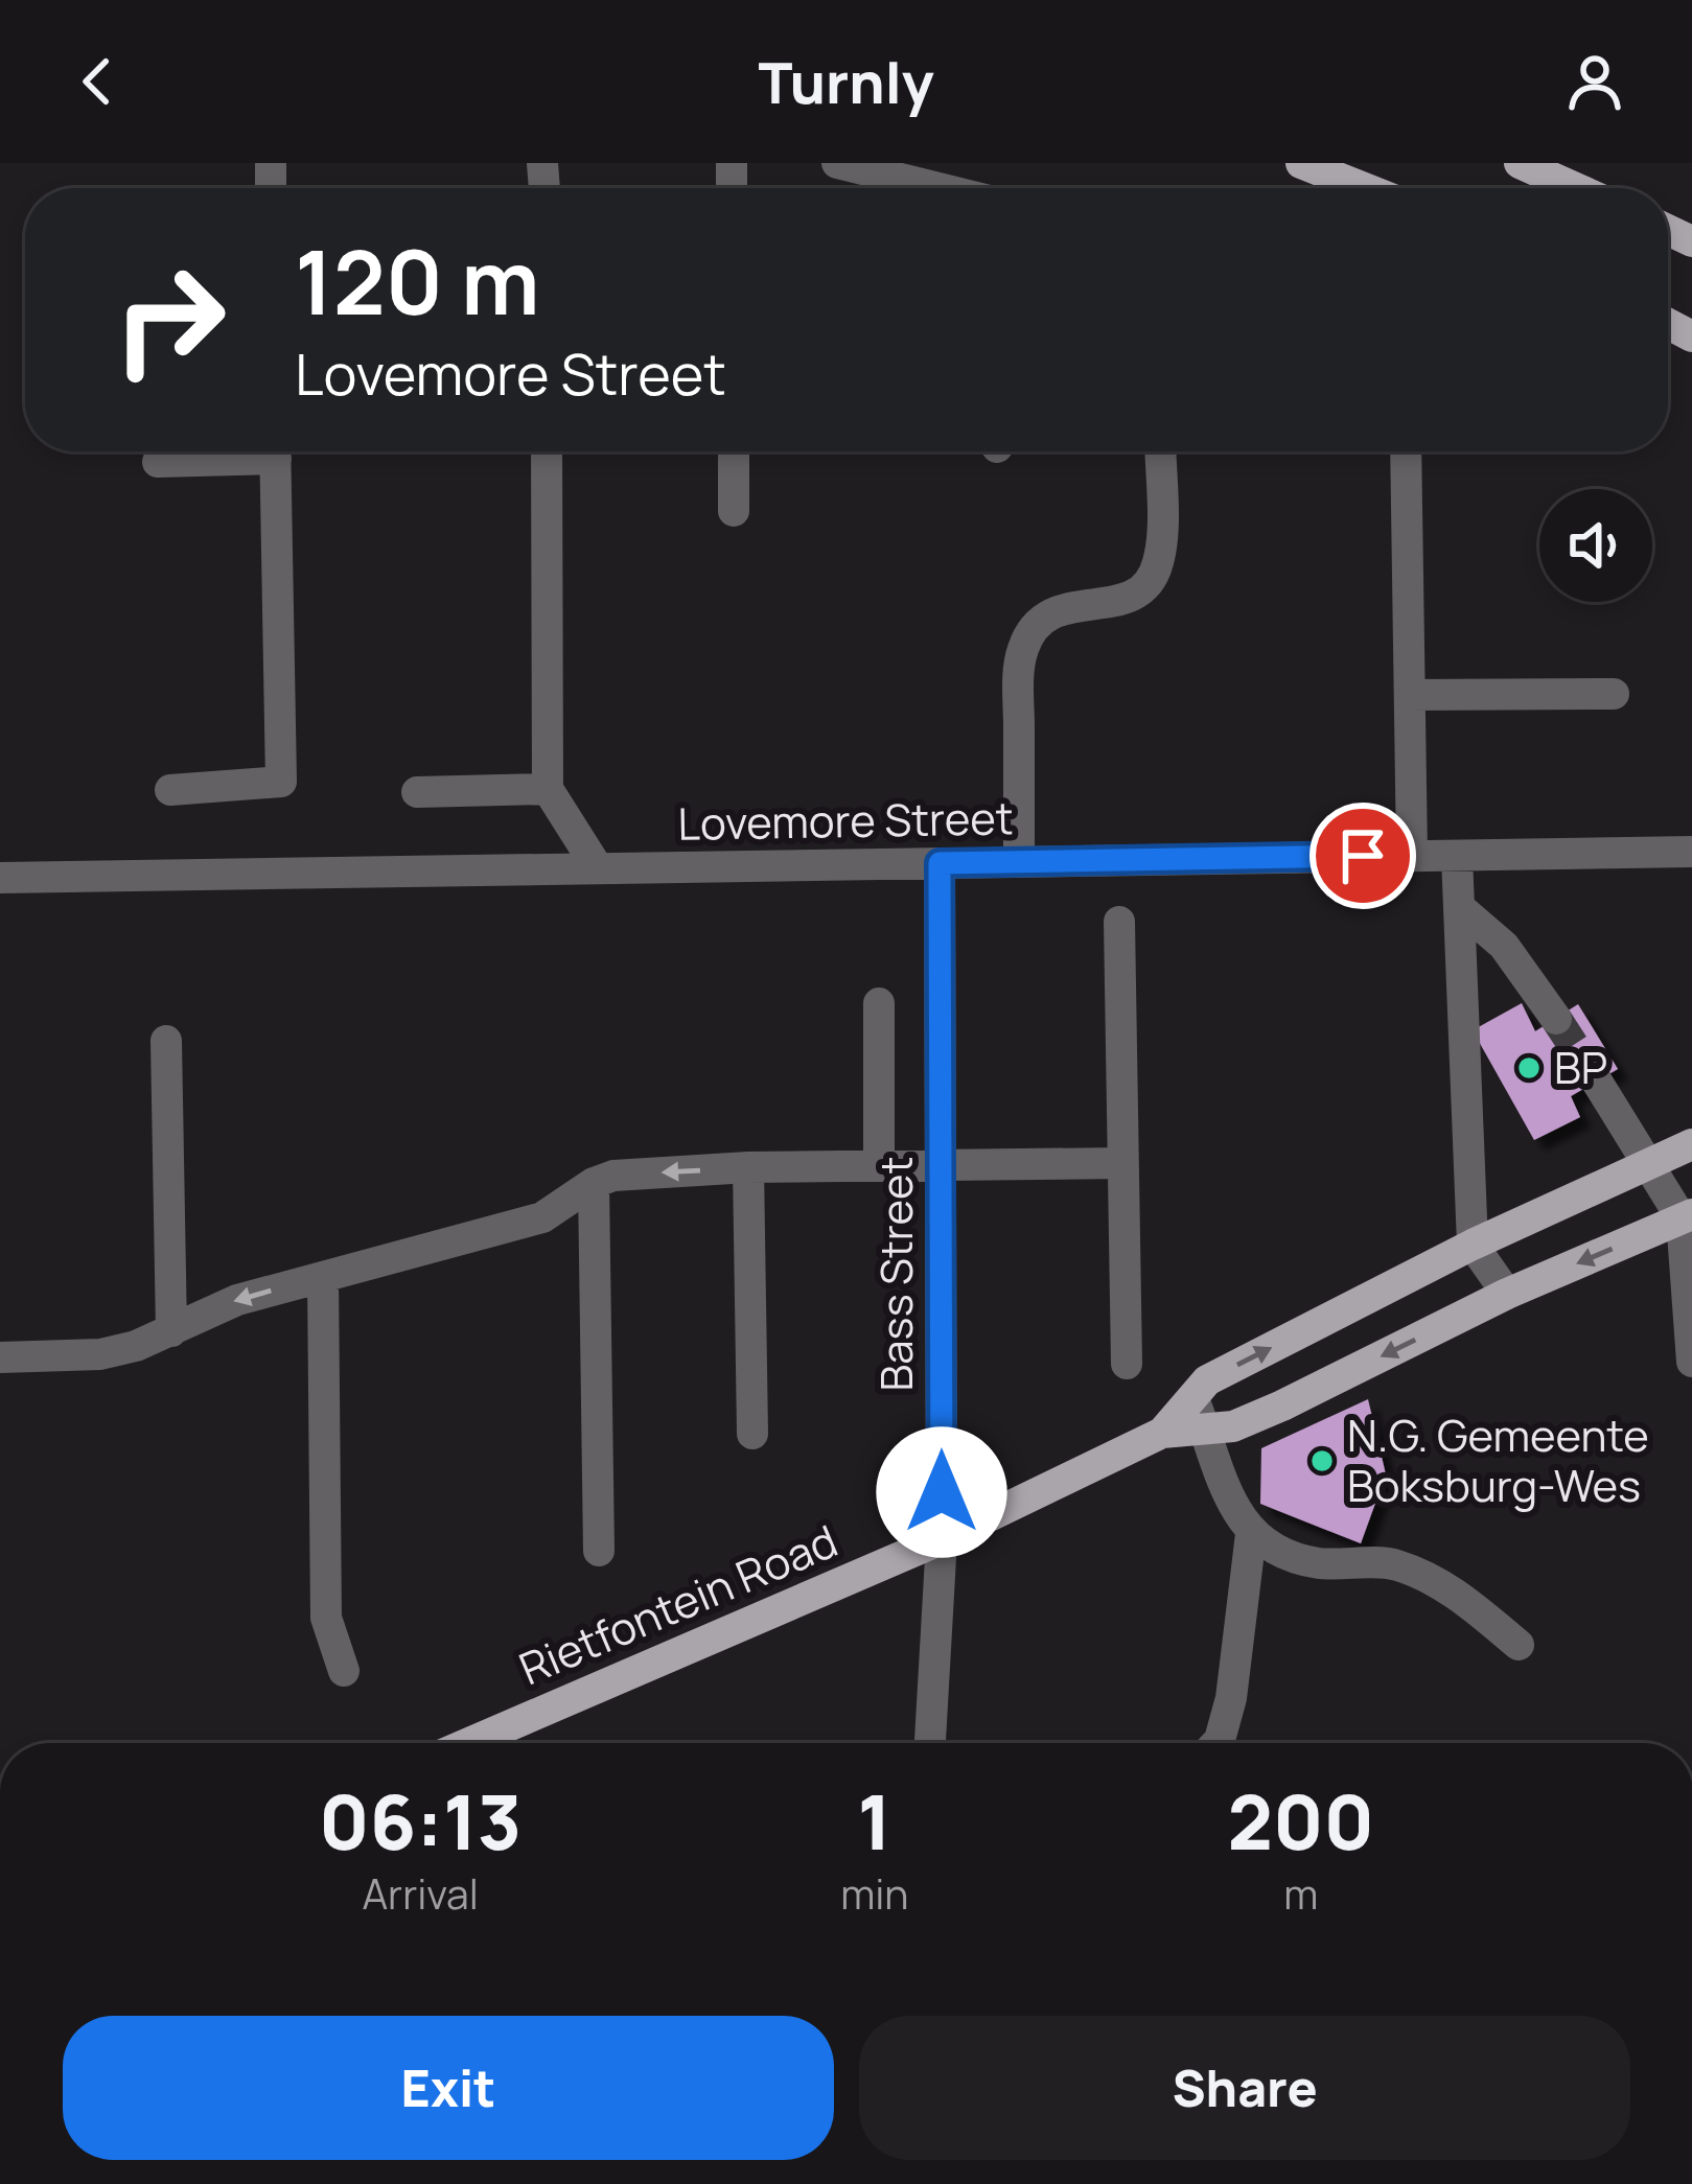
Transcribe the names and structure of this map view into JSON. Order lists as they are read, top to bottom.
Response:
{
  "streets": {
    "main road": ["Rietfontein Road"],
    "street": ["Lovemore Street", "Bass Street"]
  },
  "crossings": [
    ["Lovemore Street", "Bass Street"],
    ["Bass Street", "Rietfontein Road"]
  ],
  "places": ["BP", "N.G. Gemeente Boksburg-Wes"],
  "page": {
    "header": "Turnly",
    "turn": ["120 m", "Lovemore Street"],
    "eta": [
      "06:13",
      "Arrival",
      "1",
      "min",
      "200",
      "m"
    ],
    "buttons": ["Exit", "Share"]
  }
}
